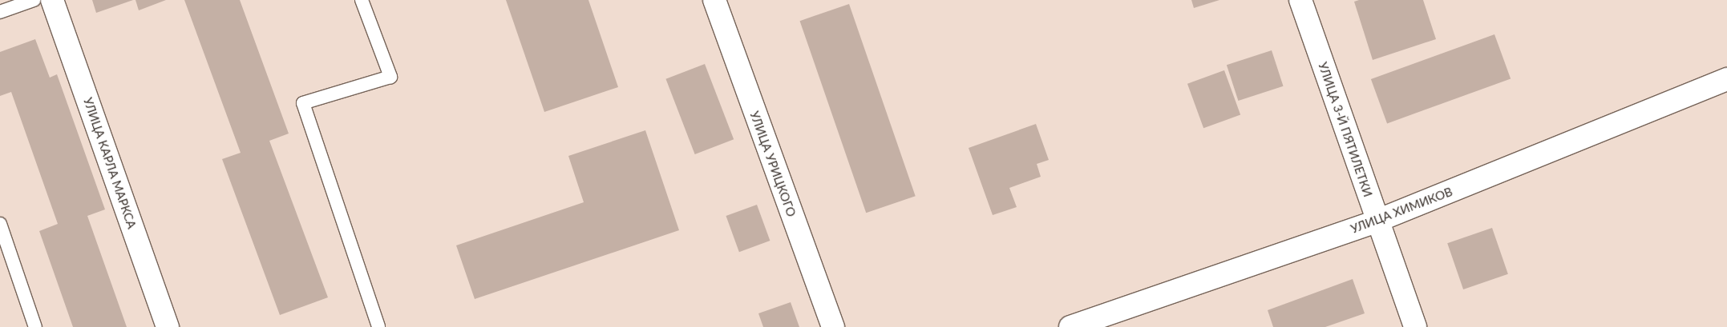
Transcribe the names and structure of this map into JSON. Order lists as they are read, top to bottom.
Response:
{
  "streets": {
    "street": [
      "УЛИЦА 3-Й ПЯТИЛЕТКИ",
      "УЛИЦА КАРЛА МАРКСА",
      "УЛИЦА УРИЦКОГО",
      "УЛИЦА ХИМИКОВ"
    ]
  },
  "crossings": [
    ["УЛИЦА 3-Й ПЯТИЛЕТКИ", "УЛИЦА ХИМИКОВ"]
  ]
}
